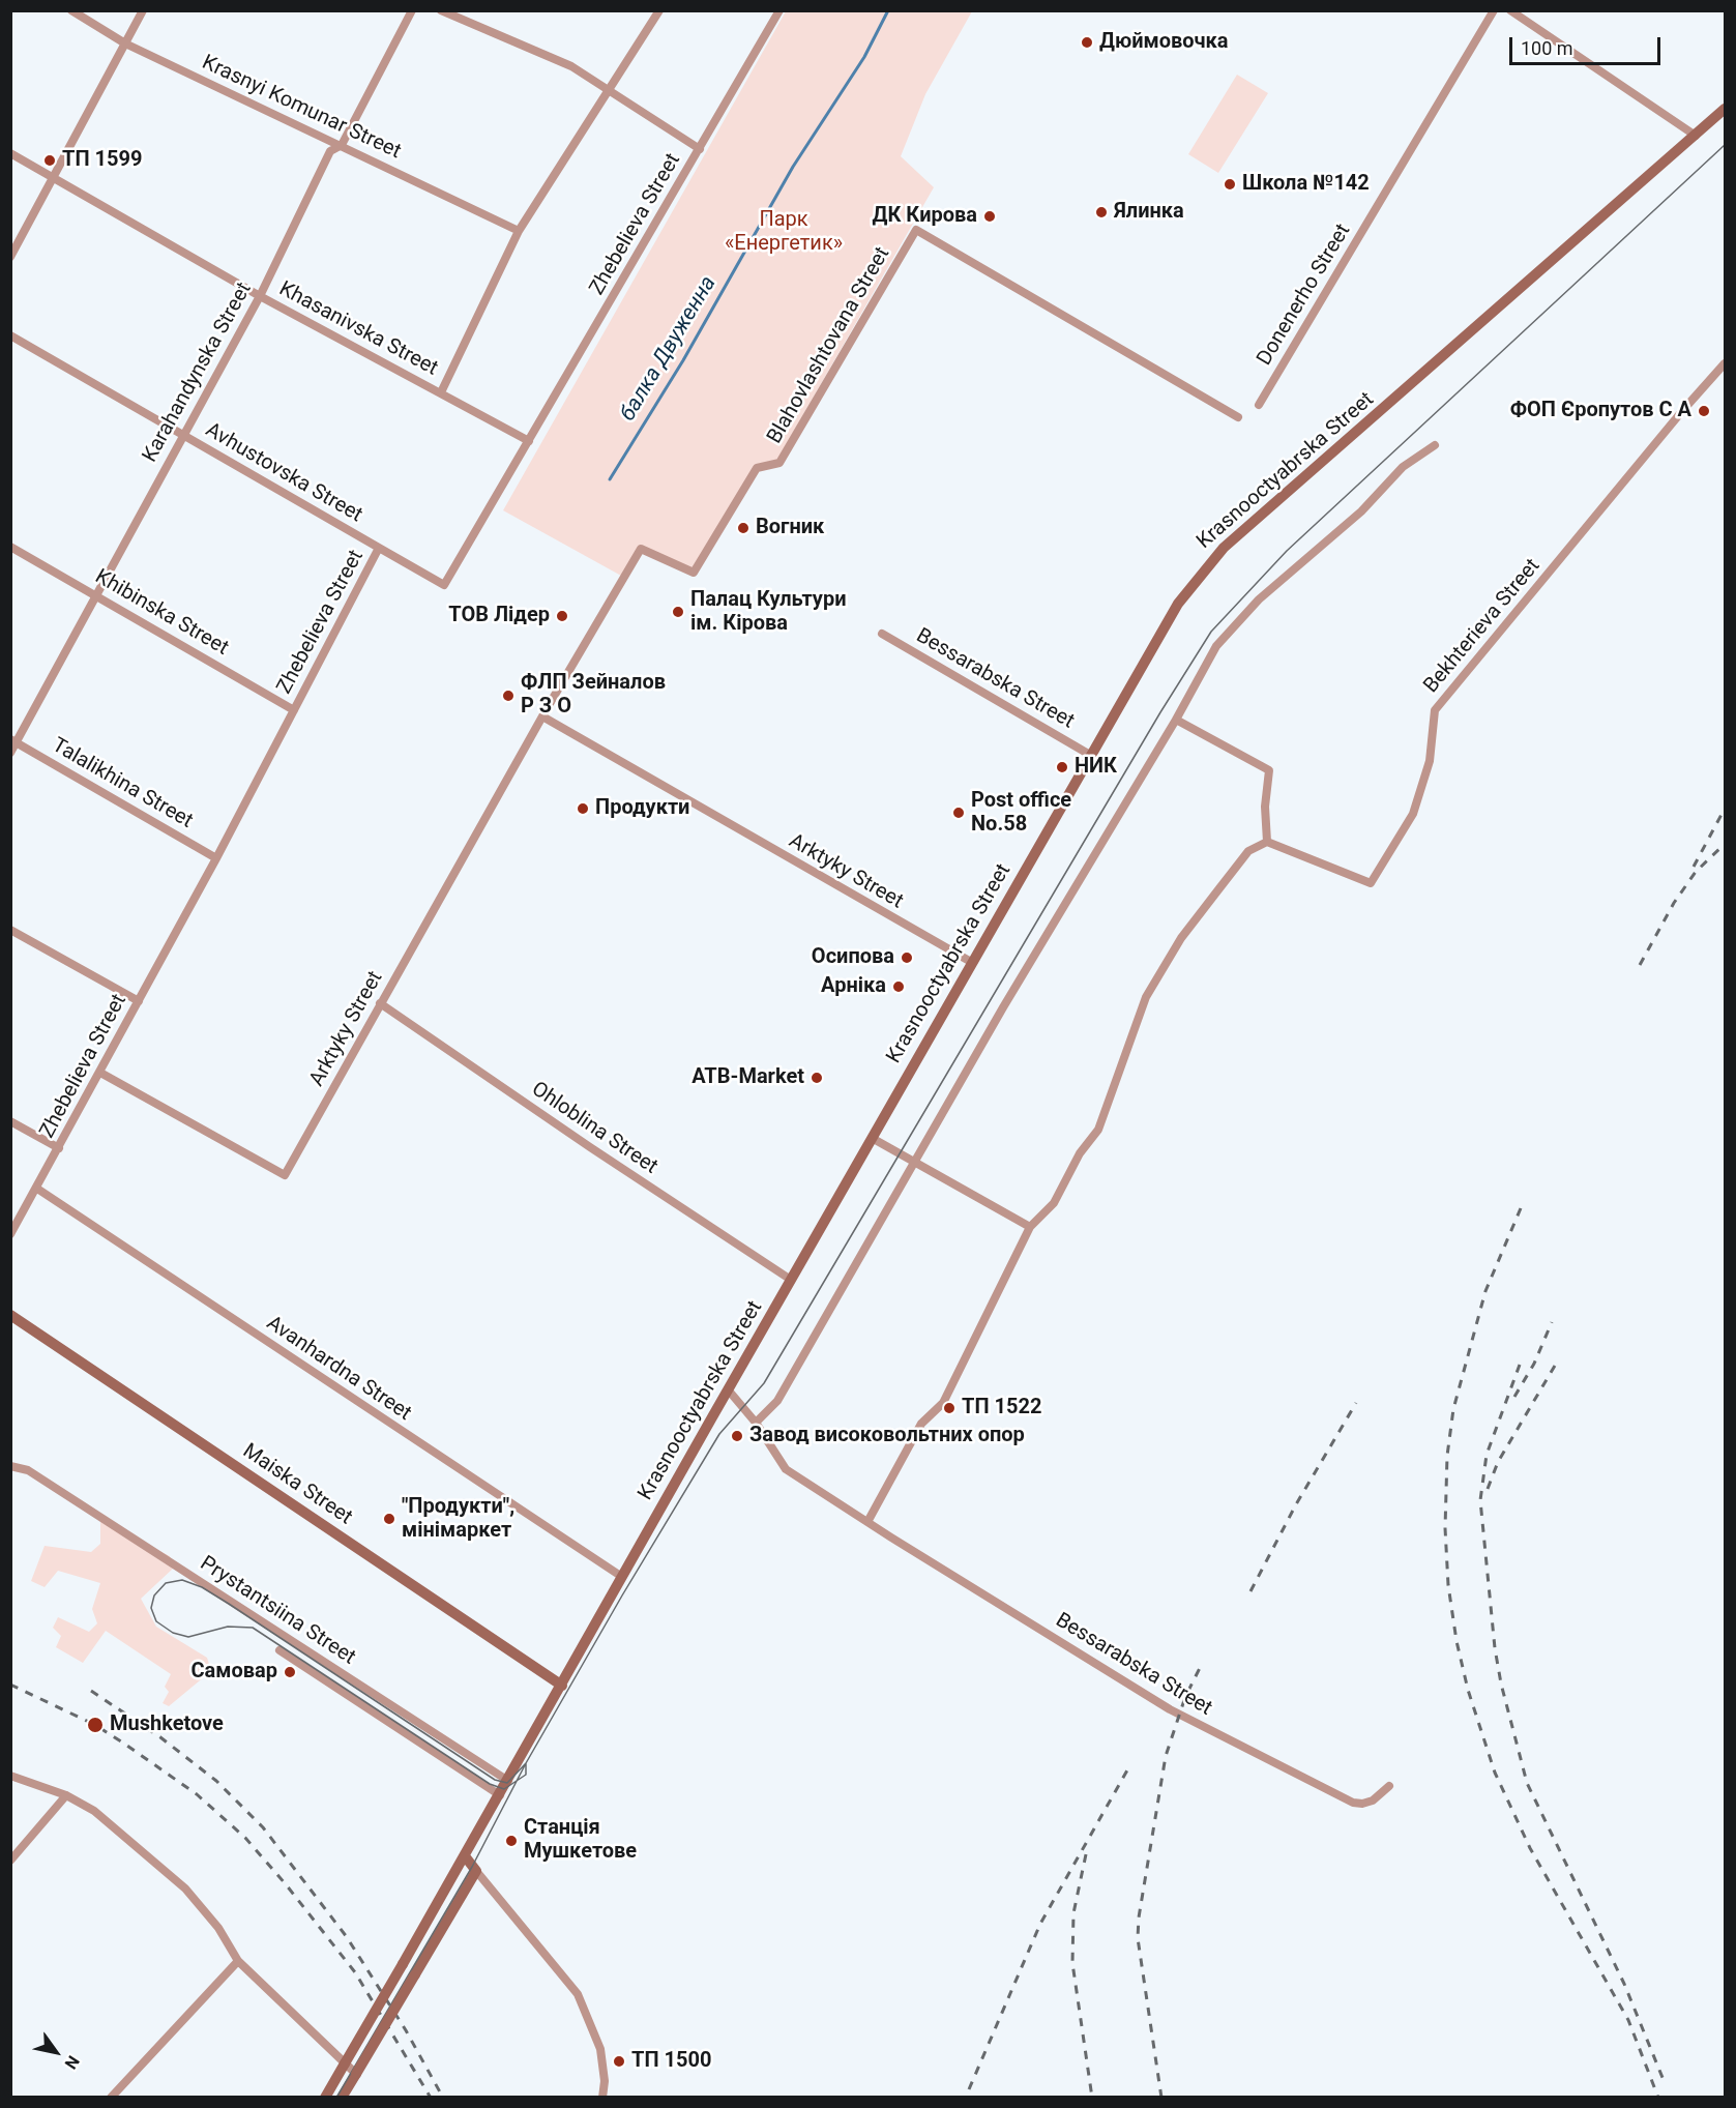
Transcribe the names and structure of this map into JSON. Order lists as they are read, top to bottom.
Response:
{
  "streets": {
    "main road": ["Krasnooctyabrska Street", "Maiska Street"],
    "street": [
      "Krasnyi Komunar Street",
      "Zhebelieva Street",
      "Donenerho Street",
      "Khasanivska Street",
      "Blahovlashtovana Street",
      "Karahandynska Street",
      "Avhustovska Street",
      "Khibinska Street",
      "Bekhterieva Street",
      "Bessarabska Street",
      "Talalikhina Street",
      "Arktyky Street",
      "Ohloblina Street",
      "Avanhardna Street",
      "Prystantsiina Street"
    ]
  },
  "crossings": [
    ["Krasnyi Komunar Street", "Karahandynska Street"],
    ["Zhebelieva Street", "Khasanivska Street"],
    ["Zhebelieva Street", "Avhustovska Street"],
    ["Zhebelieva Street", "Khibinska Street"],
    ["Zhebelieva Street", "Talalikhina Street"],
    ["Zhebelieva Street", "Arktyky Street"],
    ["Zhebelieva Street", "Avanhardna Street"],
    ["Khasanivska Street", "Karahandynska Street"],
    ["Blahovlashtovana Street", "Arktyky Street"],
    ["Karahandynska Street", "Avhustovska Street"],
    ["Karahandynska Street", "Khibinska Street"],
    ["Karahandynska Street", "Talalikhina Street"],
    ["Krasnooctyabrska Street", "Bessarabska Street"],
    ["Krasnooctyabrska Street", "Arktyky Street"],
    ["Krasnooctyabrska Street", "Ohloblina Street"],
    ["Krasnooctyabrska Street", "Avanhardna Street"],
    ["Krasnooctyabrska Street", "Maiska Street"],
    ["Krasnooctyabrska Street", "Prystantsiina Street"],
    ["Arktyky Street", "Ohloblina Street"]
  ],
  "water": ["балка Двуженна"],
  "parks": ["Парк «Енергетик»"],
  "places": [
    "Дюймовочка",
    "ТП 1599",
    "Школа №142",
    "Ялинка",
    "ДК Кирова",
    "ФОП Єропутов С А",
    "Вогник",
    "Палац Культури ім. Кірова",
    "ТОВ Лідер",
    "ФЛП Зейналов Р З О",
    "НИК",
    "Продукти",
    "Post office No.58",
    "Осипова",
    "Арніка",
    "ATB-Market",
    "ТП 1522",
    "Завод високовольтних опор",
    "\"Продукти\", мінімаркет",
    "Самовар",
    "Mushketove",
    "Станція Мушкетове",
    "ТП 1500"
  ],
  "scale_bar": "100 m",
  "north": "bottom right"
}
